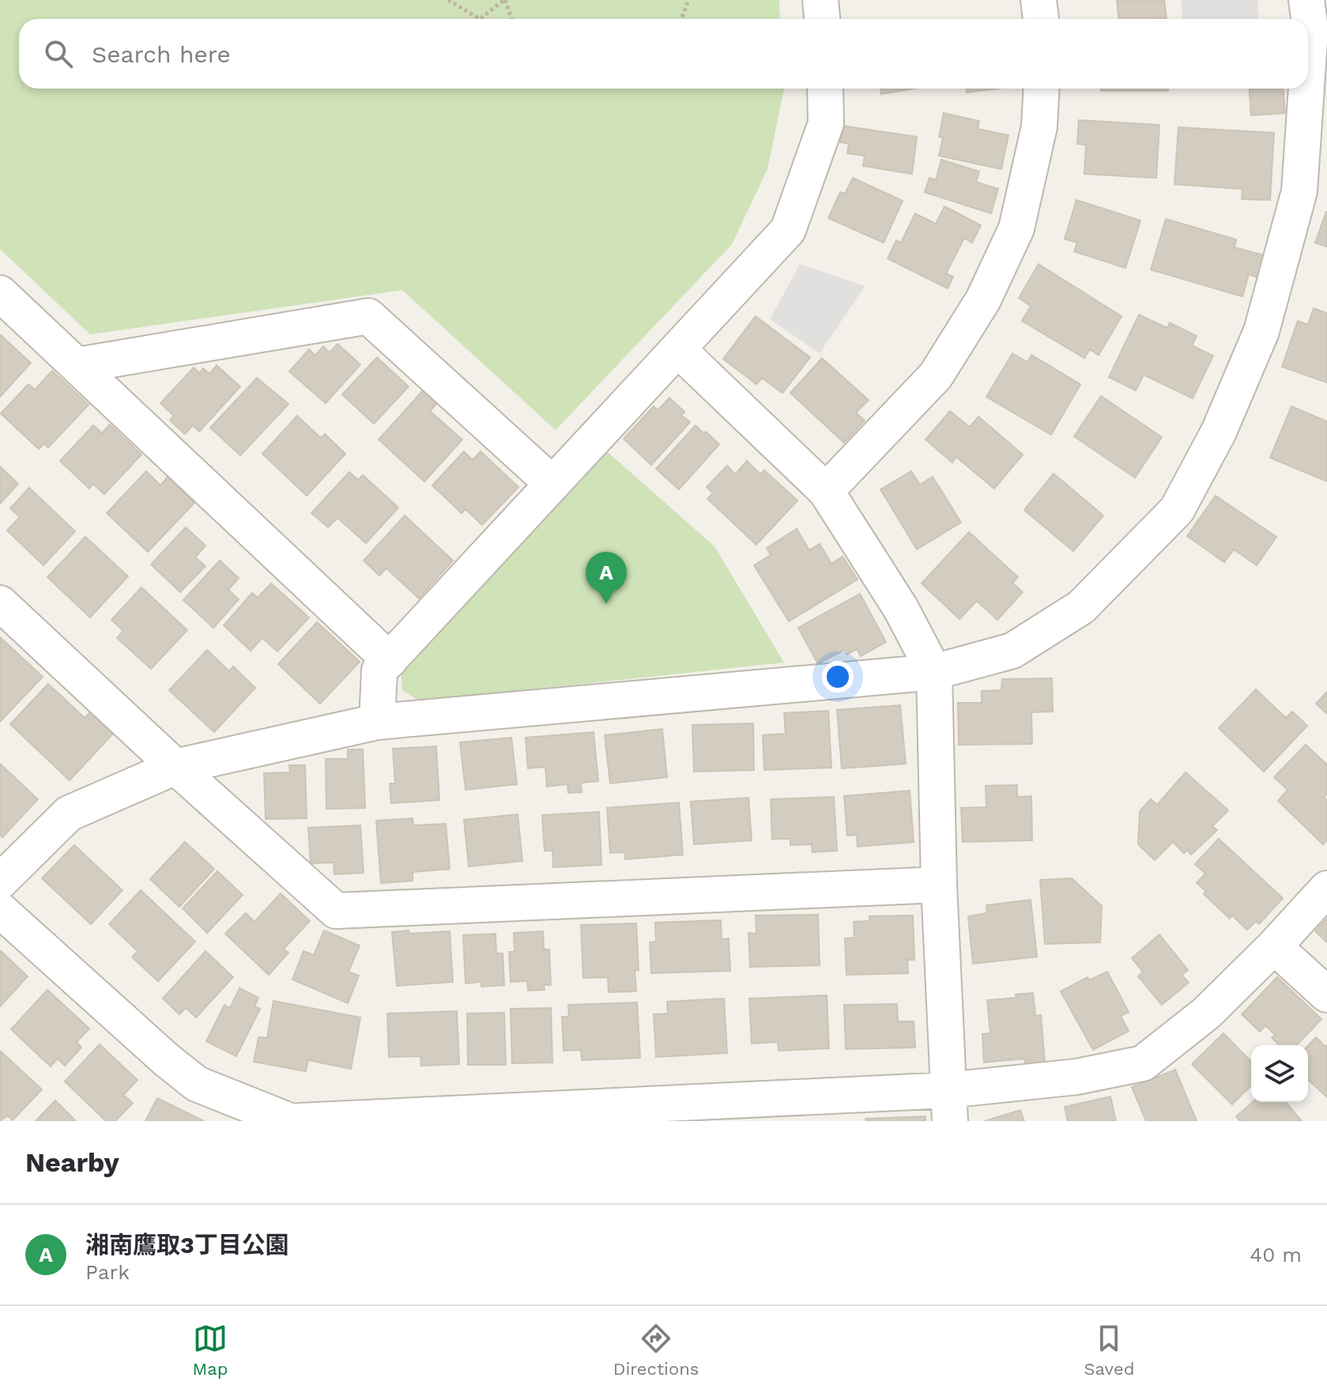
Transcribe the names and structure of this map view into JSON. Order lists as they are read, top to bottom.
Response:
{
  "page": {
    "search": "Search here",
    "pins": "A",
    "heading": "Nearby",
    "list": [
      {
        "mark": "A",
        "name": "湘南鷹取3丁目公園",
        "note": "Park",
        "value": "40 m"
      }
    ],
    "nav": ["Map", "Directions", "Saved"]
  }
}
